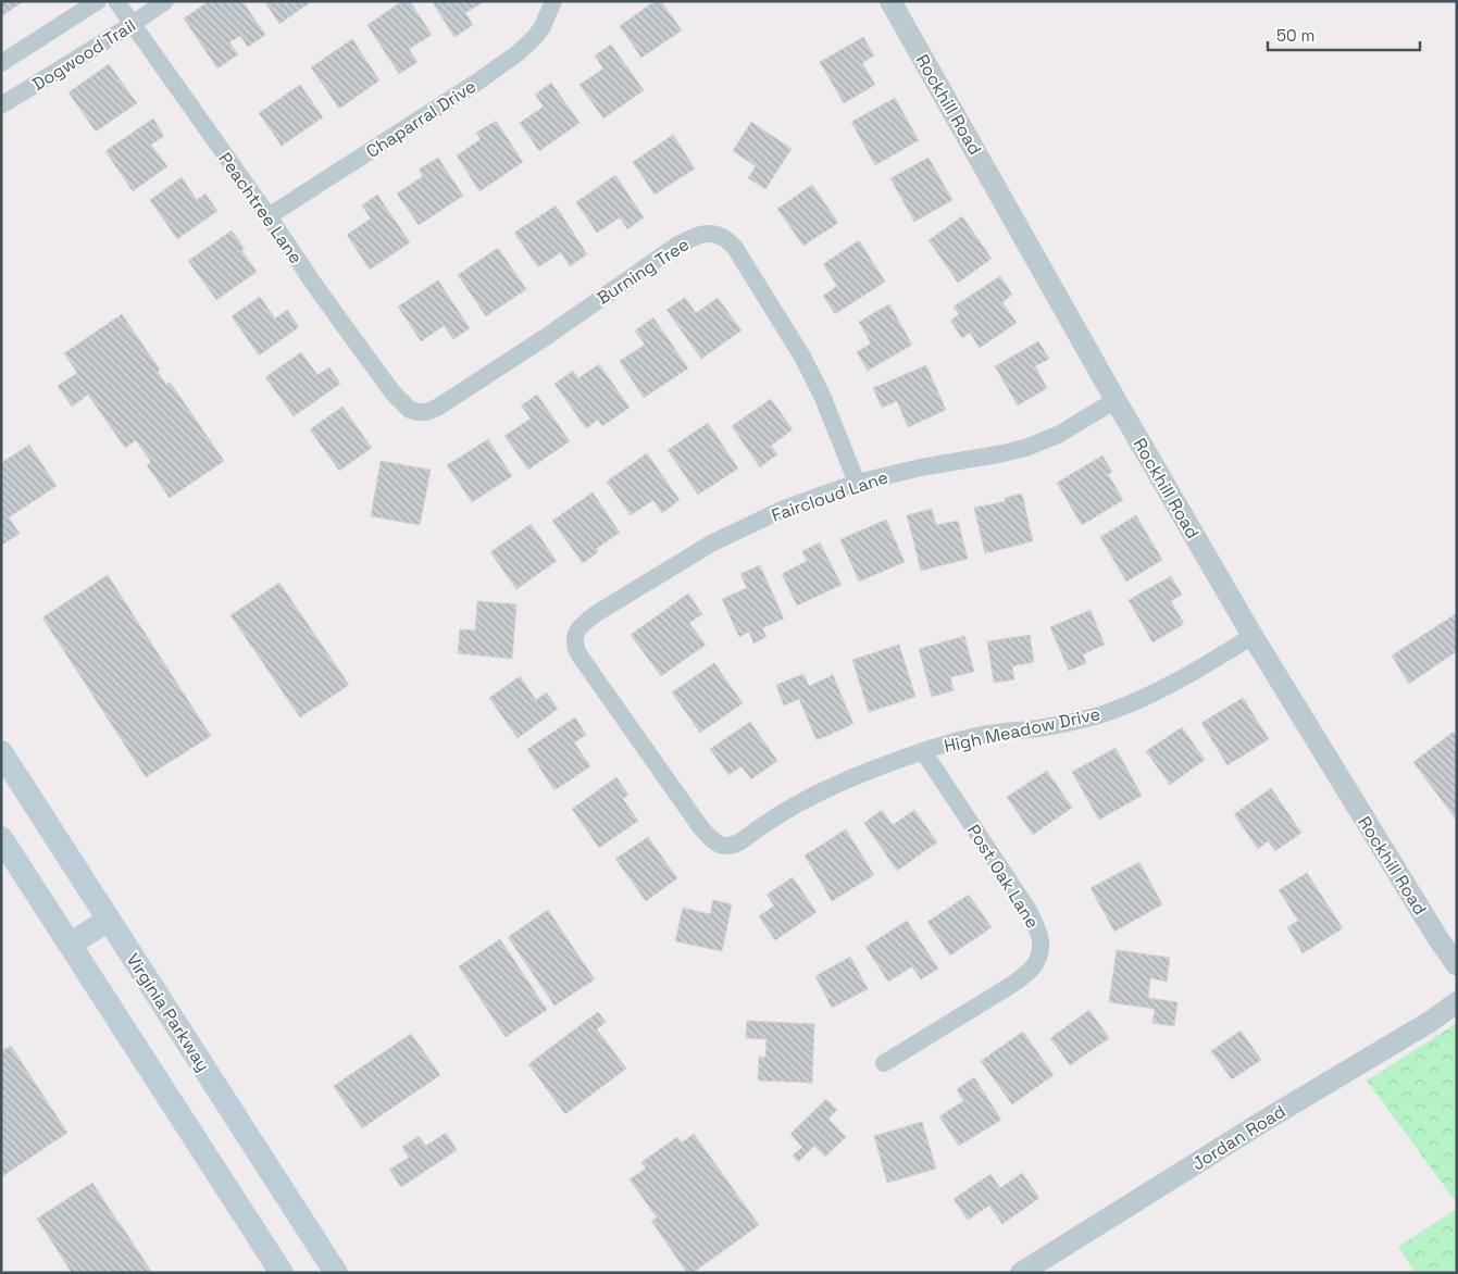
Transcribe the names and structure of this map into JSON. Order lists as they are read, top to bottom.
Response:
{
  "streets": {
    "main road": ["Virginia Parkway"],
    "street": [
      "Dogwood Trail",
      "Rockhill Road",
      "Chaparral Drive",
      "Peachtree Lane",
      "Burning Tree",
      "Faircloud Lane",
      "High Meadow Drive",
      "Post Oak Lane",
      "Jordan Road"
    ]
  },
  "crossings": [
    ["Dogwood Trail", "Peachtree Lane"],
    ["Rockhill Road", "Faircloud Lane"],
    ["Rockhill Road", "High Meadow Drive"],
    ["Chaparral Drive", "Peachtree Lane"],
    ["Peachtree Lane", "Burning Tree"],
    ["Burning Tree", "Faircloud Lane"],
    ["Faircloud Lane", "High Meadow Drive"],
    ["High Meadow Drive", "Post Oak Lane"]
  ],
  "scale_bar": "50 m"
}
